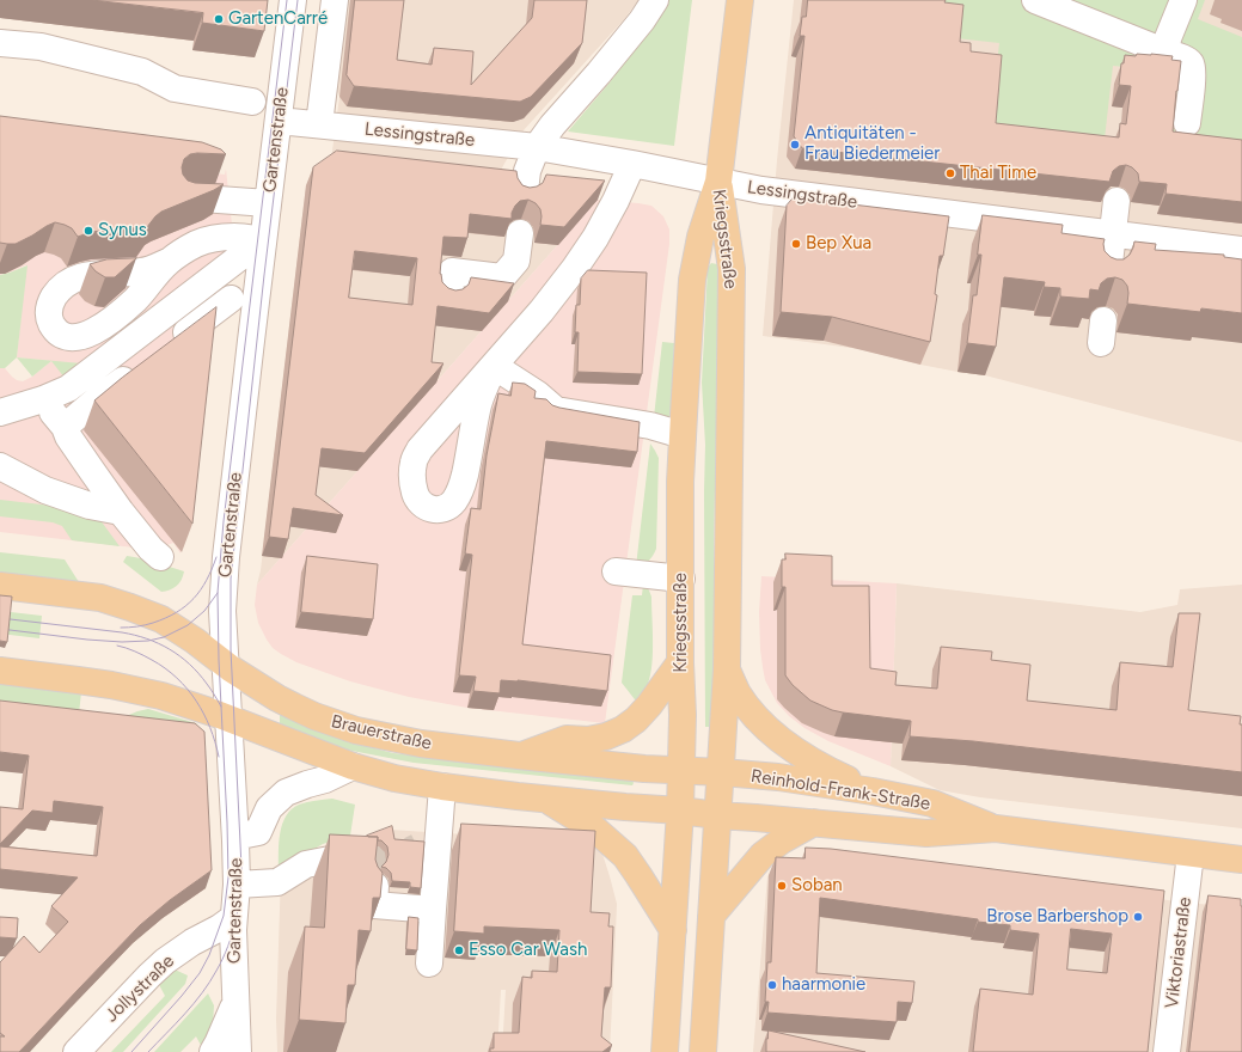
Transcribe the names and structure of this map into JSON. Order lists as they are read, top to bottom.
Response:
{
  "streets": {
    "main road": ["Kriegsstraße", "Brauerstraße", "Reinhold-Frank-Straße"],
    "street": [
      "Lessingstraße",
      "Gartenstraße",
      "Viktoriastraße",
      "Jollystraße"
    ]
  },
  "crossings": [
    ["Lessingstraße", "Gartenstraße"],
    ["Lessingstraße", "Kriegsstraße"],
    ["Gartenstraße", "Brauerstraße"],
    ["Gartenstraße", "Jollystraße"],
    ["Kriegsstraße", "Brauerstraße"],
    ["Kriegsstraße", "Reinhold-Frank-Straße"],
    ["Brauerstraße", "Reinhold-Frank-Straße"],
    ["Reinhold-Frank-Straße", "Viktoriastraße"]
  ],
  "places": [
    "GartenCarré",
    "Antiquitäten - Frau Biedermeier",
    "Thai Time",
    "Synus",
    "Bep Xua",
    "Soban",
    "Brose Barbershop",
    "Esso Car Wash",
    "haarmonie"
  ]
}
